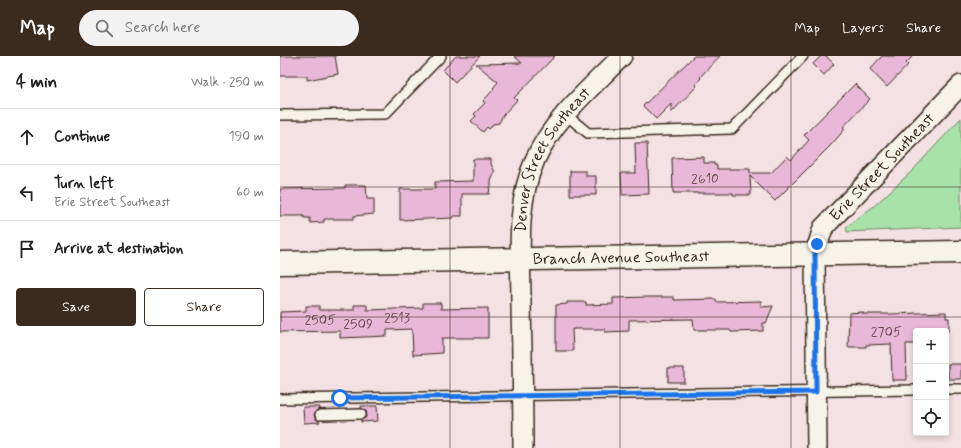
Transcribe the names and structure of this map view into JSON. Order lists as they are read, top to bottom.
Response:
{
  "streets": {
    "highway": ["Branch Avenue Southeast"],
    "street": ["Denver Street Southeast", "Erie Street Southeast"]
  },
  "crossings": [
    ["Denver Street Southeast", "Branch Avenue Southeast"],
    ["Erie Street Southeast", "Branch Avenue Southeast"]
  ],
  "house_numbers": [
    "2610",
    "2513",
    "2505",
    "2509",
    "2705"
  ],
  "page": {
    "header": "Map",
    "search": "Search here",
    "nav": ["Map", "Layers", "Share"],
    "heading": ["4 min", "Walk · 250 m"],
    "list": [
      ["Continue", "190 m"],
      ["Turn left", "Erie Street Southeast", "60 m"],
      "Arrive at destination"
    ],
    "buttons": ["Save", "Share"],
    "map_buttons": ["+", "−"]
  }
}
